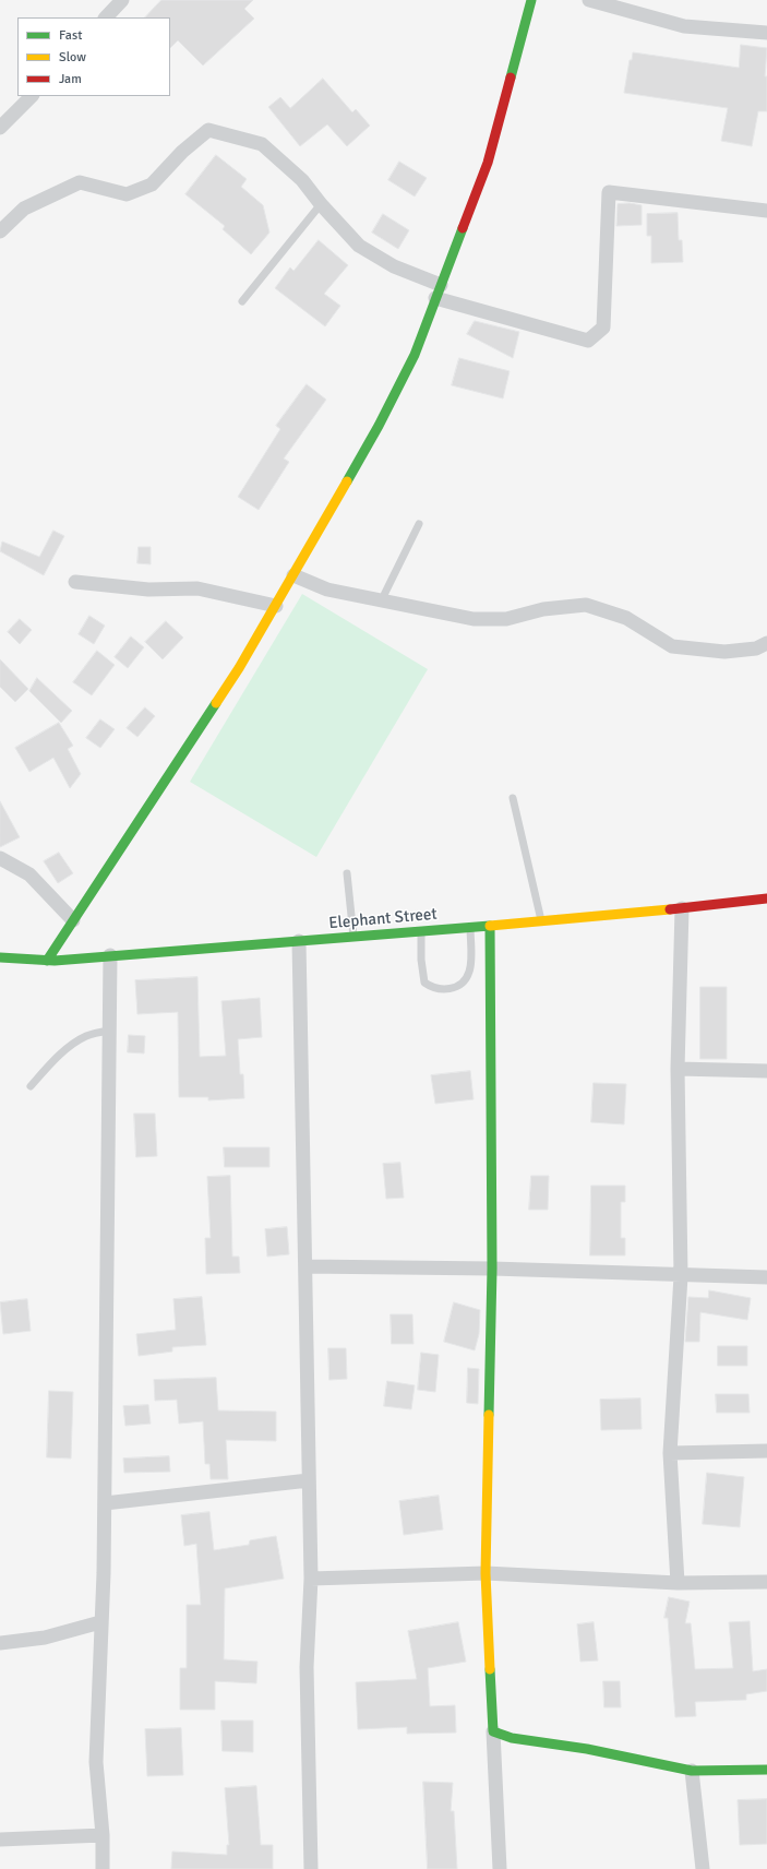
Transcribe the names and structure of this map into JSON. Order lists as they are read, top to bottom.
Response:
{
  "streets": {
    "street": ["Elephant Street"]
  },
  "legend": ["Fast", "Slow", "Jam"]
}
